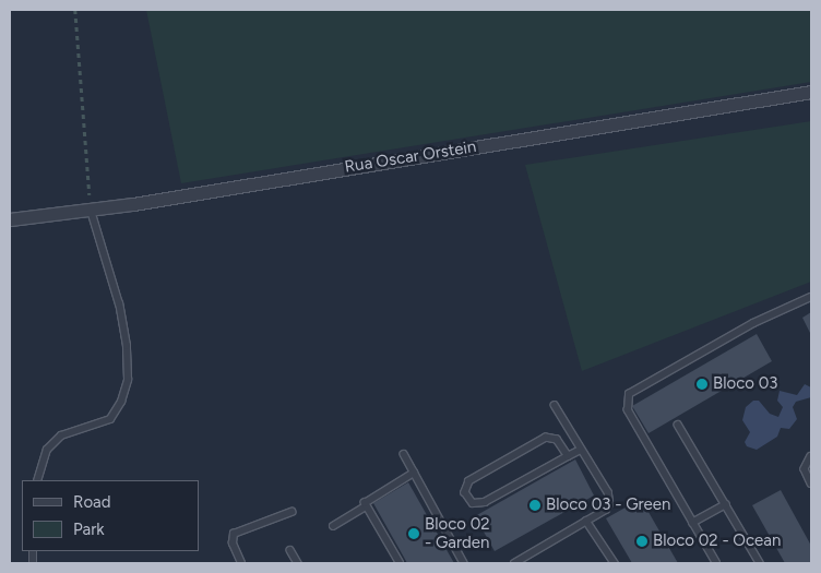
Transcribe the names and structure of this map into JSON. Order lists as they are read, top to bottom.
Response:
{
  "streets": {
    "street": ["Rua Oscar Orstein"]
  },
  "places": [
    "Bloco 03",
    "Bloco 03 - Green",
    "Bloco 02 - Garden",
    "Bloco 02 - Ocean"
  ],
  "legend": ["Road", "Park"]
}
